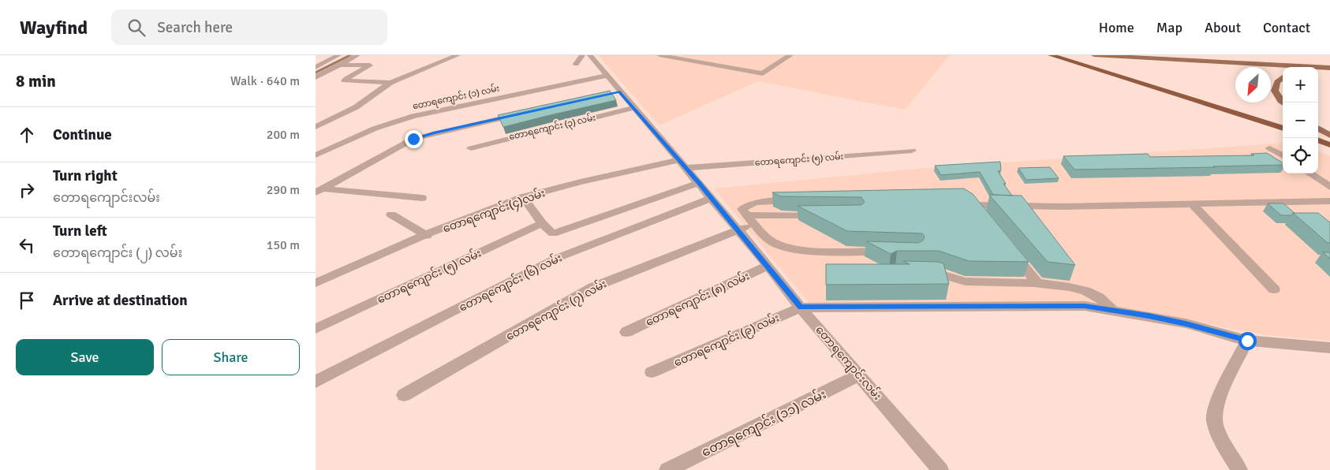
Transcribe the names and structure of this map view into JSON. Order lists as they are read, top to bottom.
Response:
{
  "streets": {
    "street": [
      "တောရကျောင်း (၁) လမ်း",
      "တောရကျောင်း (၃) လမ်း",
      "တောရကျောင်း (၅) လမ်း",
      "တောရကျောင်း(၄)လမ်း",
      "တောရကျောင်း (၆) လမ်း",
      "တောရကျောင်း (၈) လမ်း",
      "တောရကျောင်း (၇) လမ်း",
      "တောရကျောင်း (၉) လမ်း",
      "တောရကျောင်းလမ်း",
      "တောရကျောင်း (၁၁) လမ်း"
    ]
  },
  "crossings": [
    ["တောရကျောင်း (၁) လမ်း", "တောရကျောင်းလမ်း"],
    ["တောရကျောင်း (၃) လမ်း", "တောရကျောင်းလမ်း"],
    ["တောရကျောင်း (၅) လမ်း", "တောရကျောင်း(၄)လမ်း"],
    ["တောရကျောင်း (၅) လမ်း", "တောရကျောင်းလမ်း"],
    ["တောရကျောင်း(၄)လမ်း", "တောရကျောင်းလမ်း"],
    ["တောရကျောင်း (၆) လမ်း", "တောရကျောင်းလမ်း"],
    ["တောရကျောင်း (၈) လမ်း", "တောရကျောင်းလမ်း"],
    ["တောရကျောင်း (၇) လမ်း", "တောရကျောင်းလမ်း"],
    ["တောရကျောင်း (၉) လမ်း", "တောရကျောင်းလမ်း"],
    ["တောရကျောင်းလမ်း", "တောရကျောင်း (၁၁) လမ်း"]
  ],
  "north": "bottom left",
  "page": {
    "header": "Wayfind",
    "search": "Search here",
    "nav": [
      "Home",
      "Map",
      "About",
      "Contact"
    ],
    "heading": ["8 min", "Walk · 640 m"],
    "map_buttons": ["+", "−"],
    "list": [
      ["Continue", "200 m"],
      ["Turn right", "တောရကျောင်းလမ်း", "290 m"],
      ["Turn left", "တောရကျောင်း (၂) လမ်း", "150 m"],
      "Arrive at destination"
    ],
    "buttons": ["Save", "Share"]
  }
}
